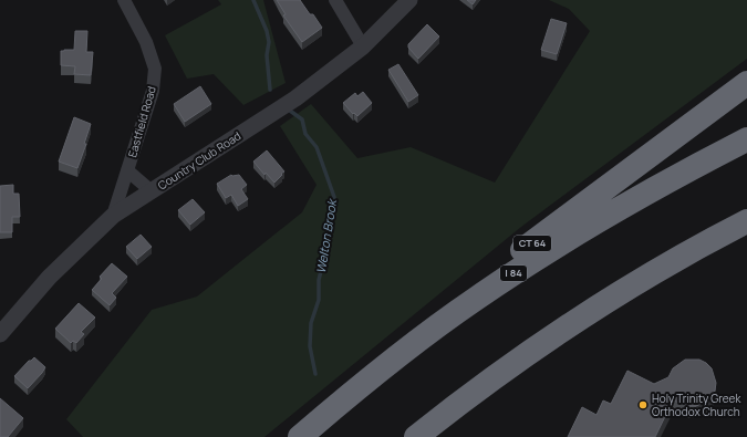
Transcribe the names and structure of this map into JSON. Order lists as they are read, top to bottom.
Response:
{
  "streets": {
    "highway": ["CT 64", "I 84"],
    "street": ["Eastfield Road", "Country Club Road"]
  },
  "crossings": [
    ["Eastfield Road", "Country Club Road"],
    ["CT 64", "I 84"]
  ],
  "water": ["Welton Brook"],
  "places": ["Holy Trinity Greek Orthodox Church"]
}
